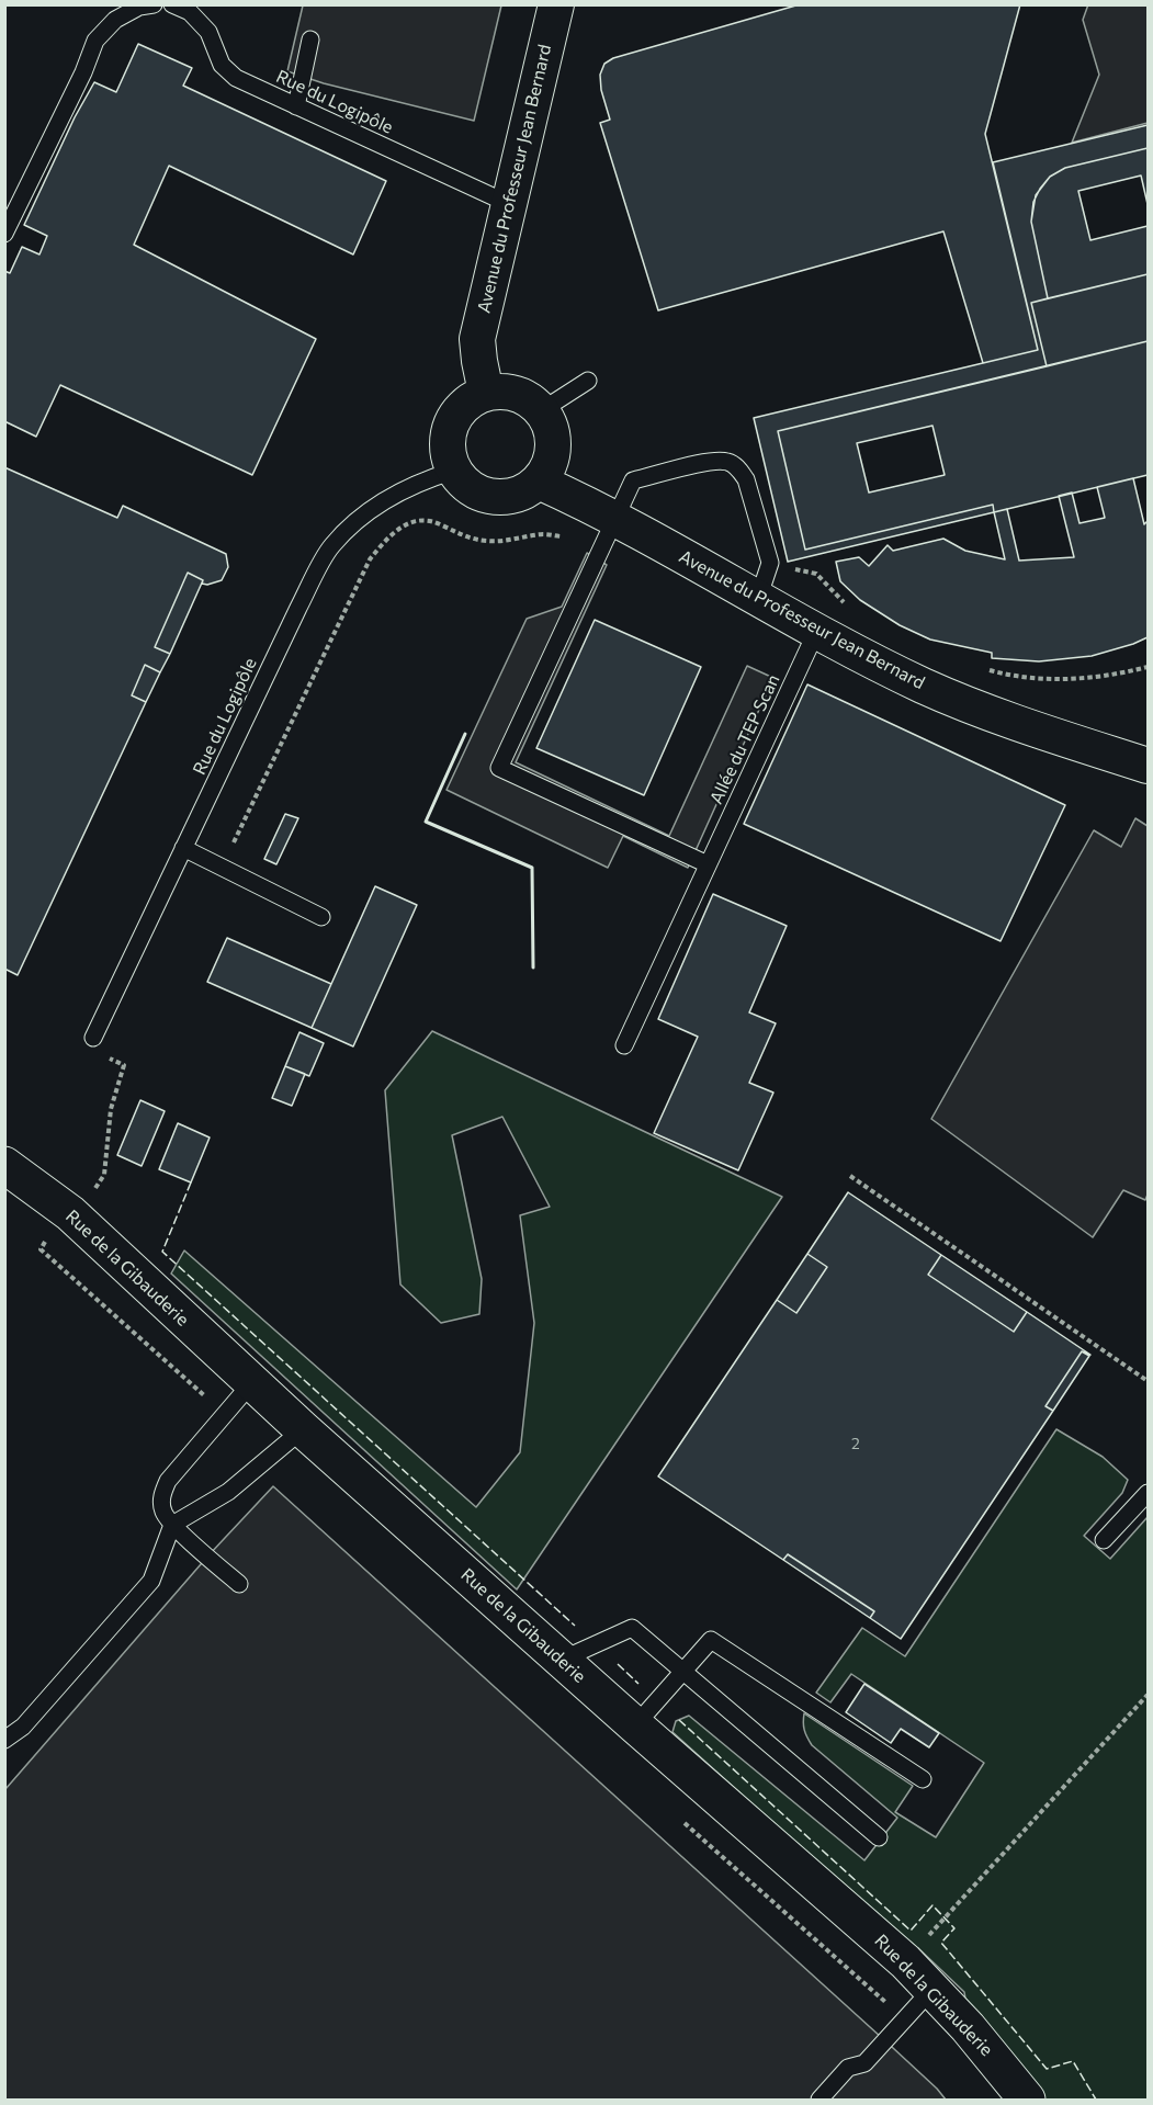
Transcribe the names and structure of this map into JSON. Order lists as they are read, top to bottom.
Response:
{
  "streets": {
    "street": ["Avenue du Professeur Jean Bernard", "Rue de la Gibauderie"],
    "lane": ["Rue du Logipôle", "Allée du TEP Scan"]
  },
  "crossings": [
    ["Rue du Logipôle", "Avenue du Professeur Jean Bernard"],
    ["Avenue du Professeur Jean Bernard", "Allée du TEP Scan"]
  ],
  "house_numbers": ["2"]
}
